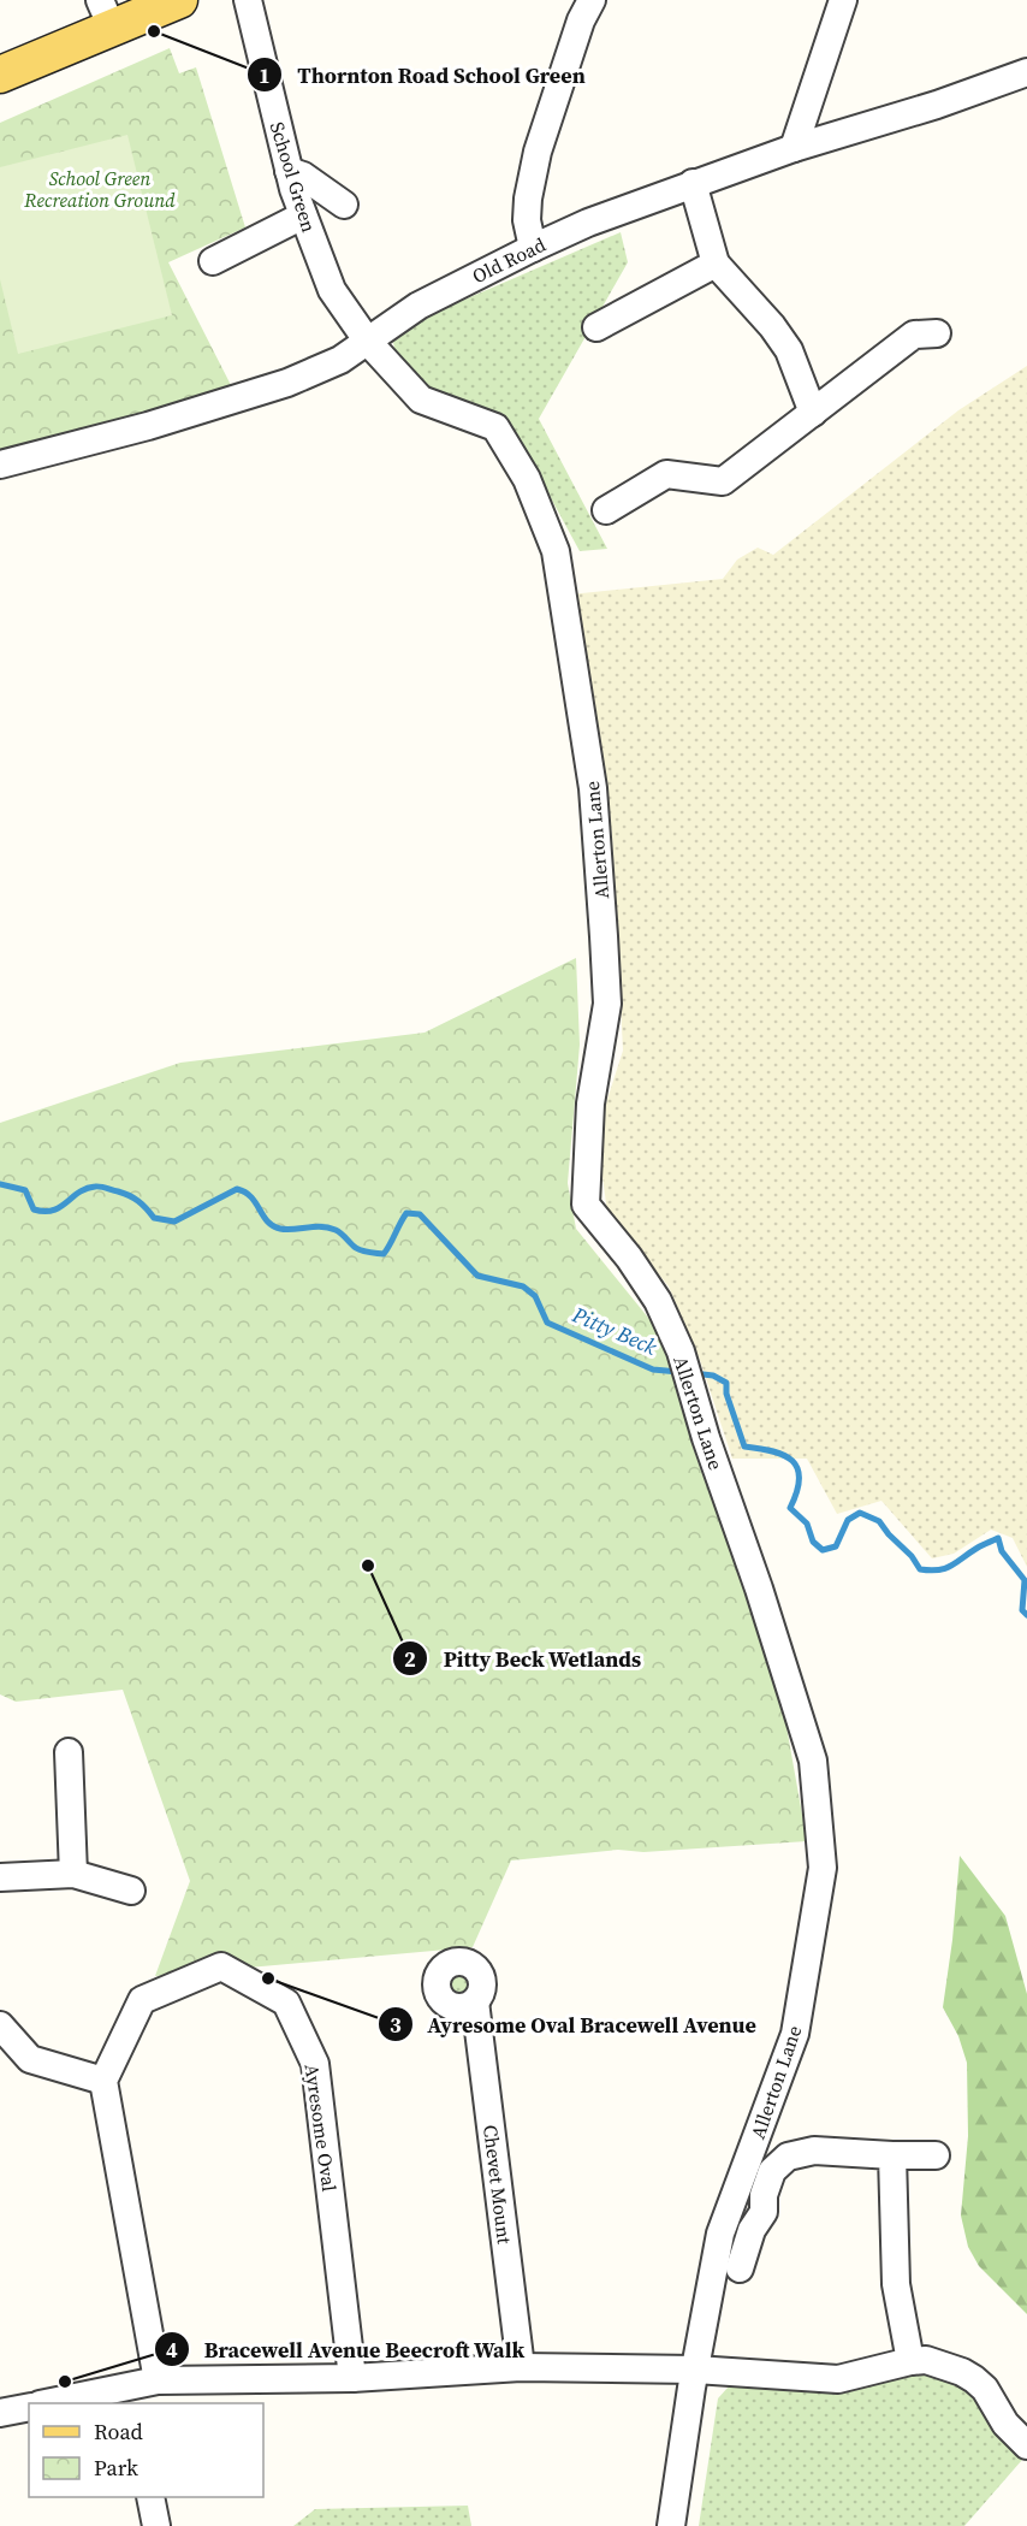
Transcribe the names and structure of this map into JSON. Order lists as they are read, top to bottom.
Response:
{
  "streets": {
    "street": [
      "School Green",
      "Old Road",
      "Allerton Lane",
      "Ayresome Oval",
      "Chevet Mount"
    ]
  },
  "crossings": [
    ["School Green", "Old Road"],
    ["School Green", "Allerton Lane"],
    ["Old Road", "Allerton Lane"]
  ],
  "water": ["Pitty Beck"],
  "parks": ["School Green Recreation Ground"],
  "places": [
    "Thornton Road School Green",
    "Pitty Beck Wetlands",
    "Ayresome Oval Bracewell Avenue",
    "Bracewell Avenue Beecroft Walk"
  ],
  "legend": ["Road", "Park"]
}
